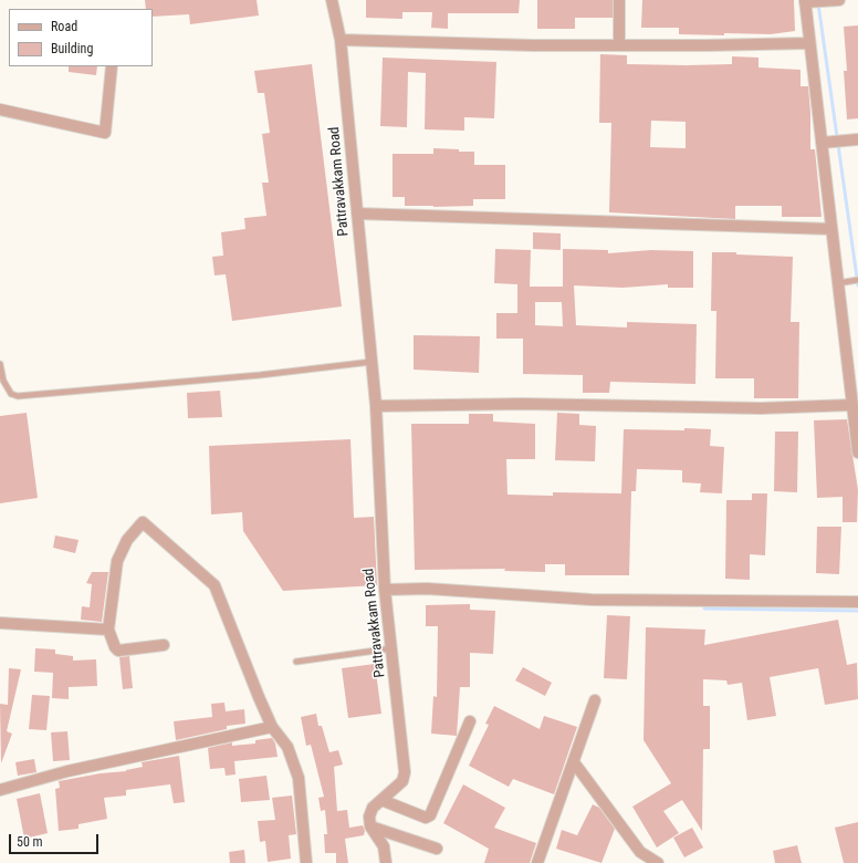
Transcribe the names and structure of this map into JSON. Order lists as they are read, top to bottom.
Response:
{
  "streets": {
    "street": ["Pattravakkam Road"]
  },
  "legend": ["Road", "Building"],
  "scale_bar": "50 m"
}
